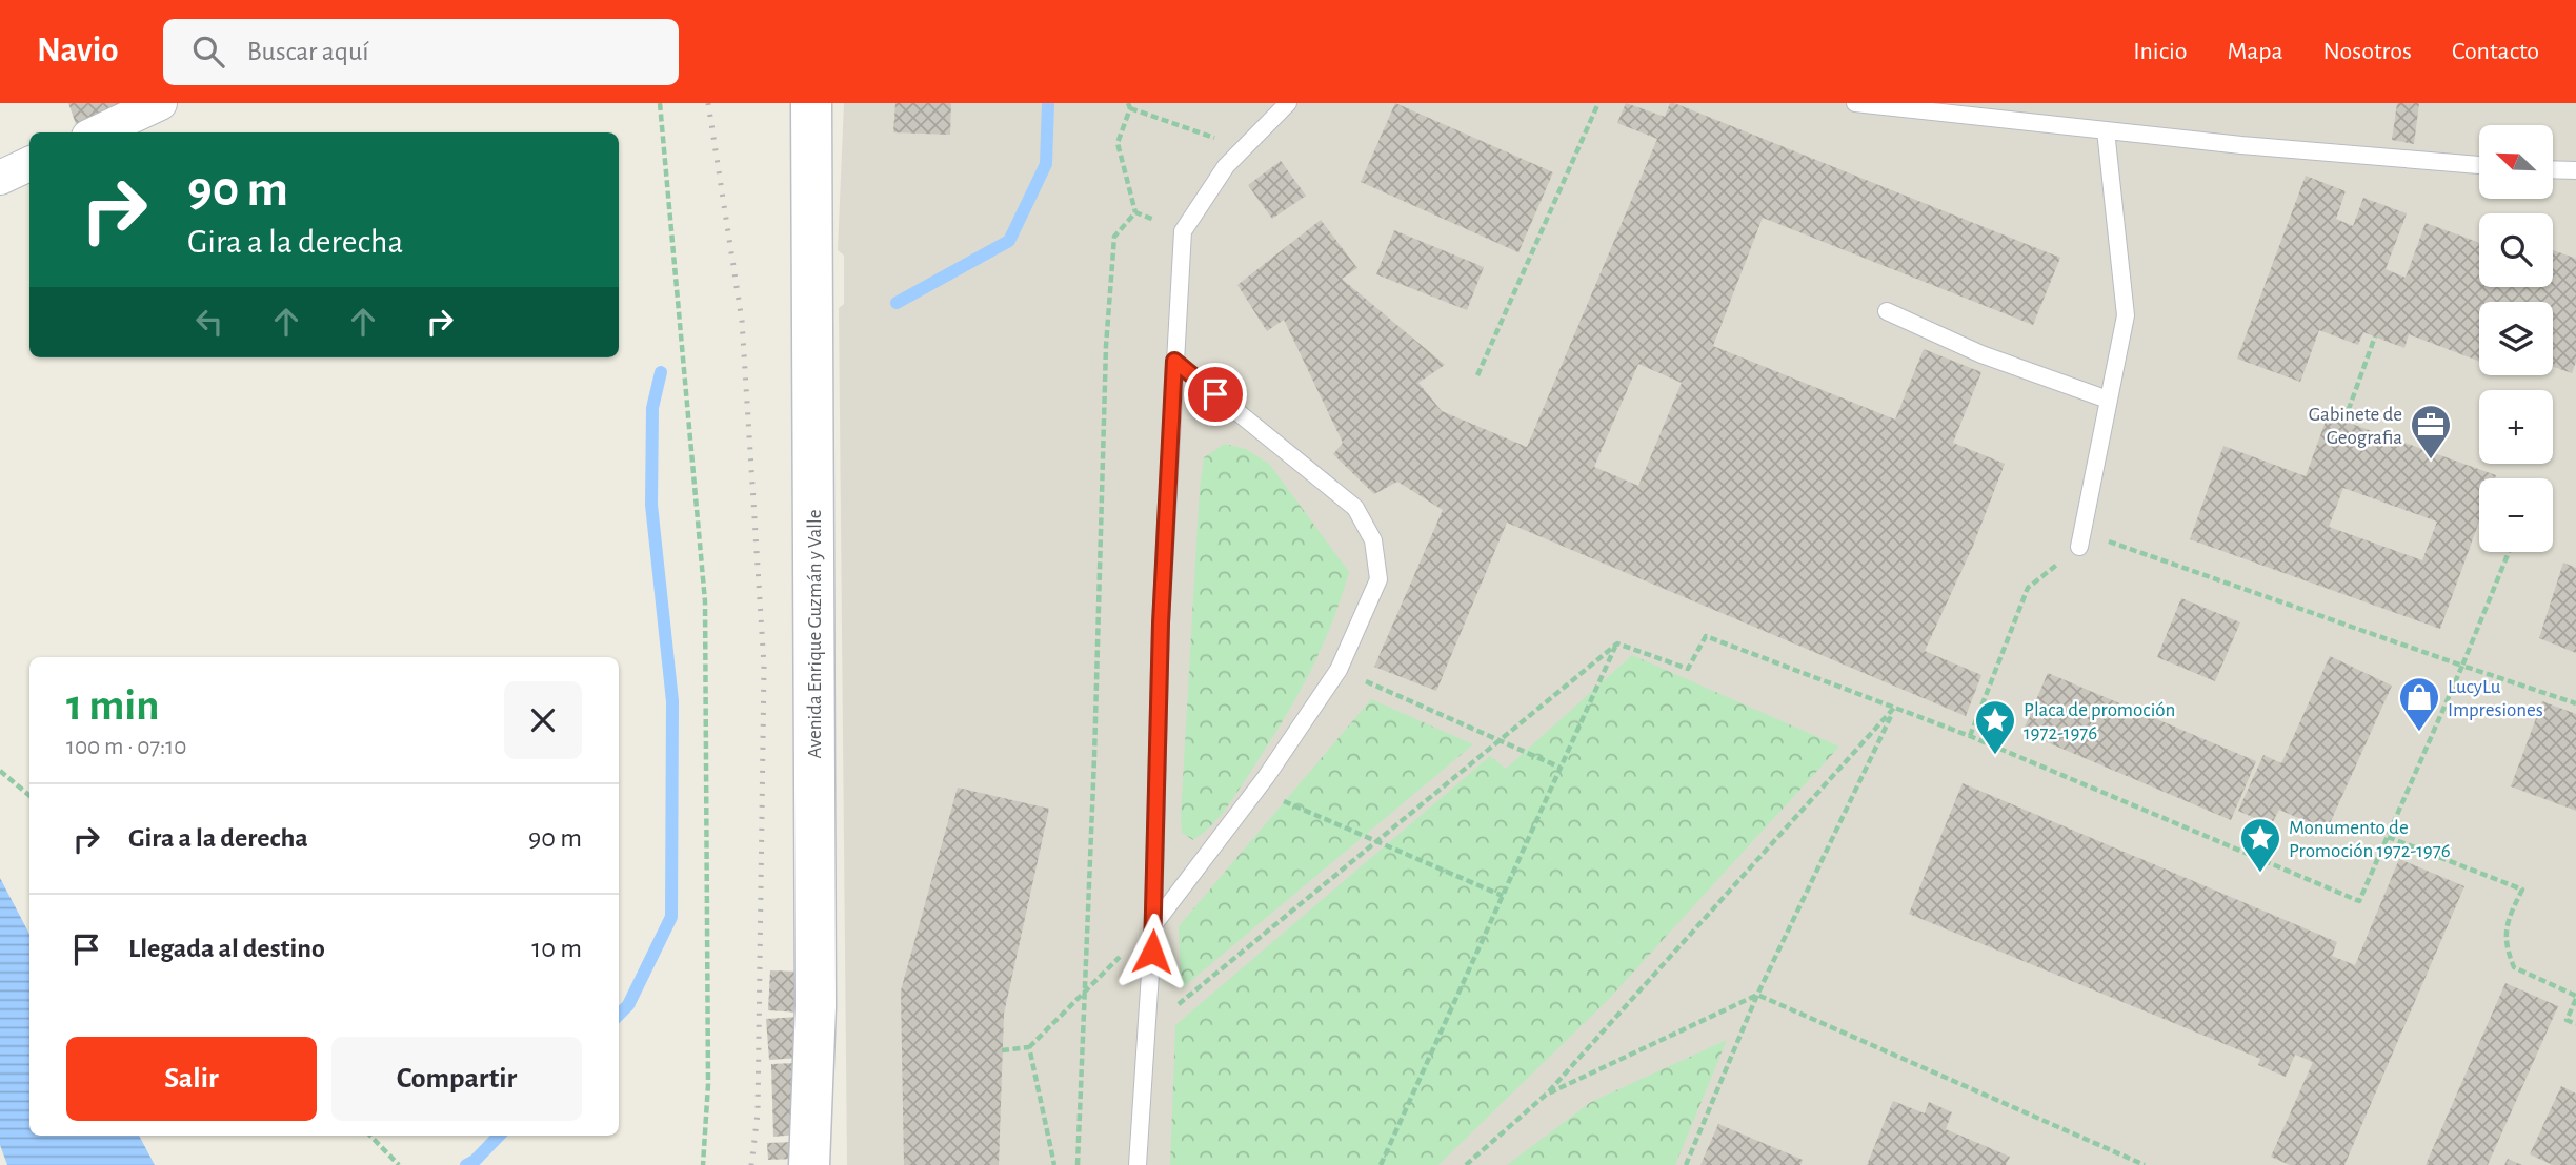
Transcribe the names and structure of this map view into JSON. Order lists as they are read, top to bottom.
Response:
{
  "streets": {
    "street": ["Avenida Enrique Guzmán y Valle"]
  },
  "places": {
    "office": ["Gabinete de Geografia"],
    "shop": ["LucyLu Impresiones"],
    "place": ["Placa de promoción 1972-1976", "Monumento de Promoción 1972-1976"]
  },
  "north": "top left",
  "page": {
    "header": "Navio",
    "search": "Buscar aquí",
    "nav": [
      "Inicio",
      "Mapa",
      "Nosotros",
      "Contacto"
    ],
    "map_buttons": ["+", "−"],
    "turn": ["90 m", "Gira a la derecha"],
    "heading": ["1 min", "100 m · 07:10"],
    "list": [
      {
        "name": "Gira a la derecha",
        "value": "90 m"
      },
      {
        "name": "Llegada al destino",
        "value": "10 m"
      }
    ],
    "buttons": ["Salir", "Compartir"]
  }
}
